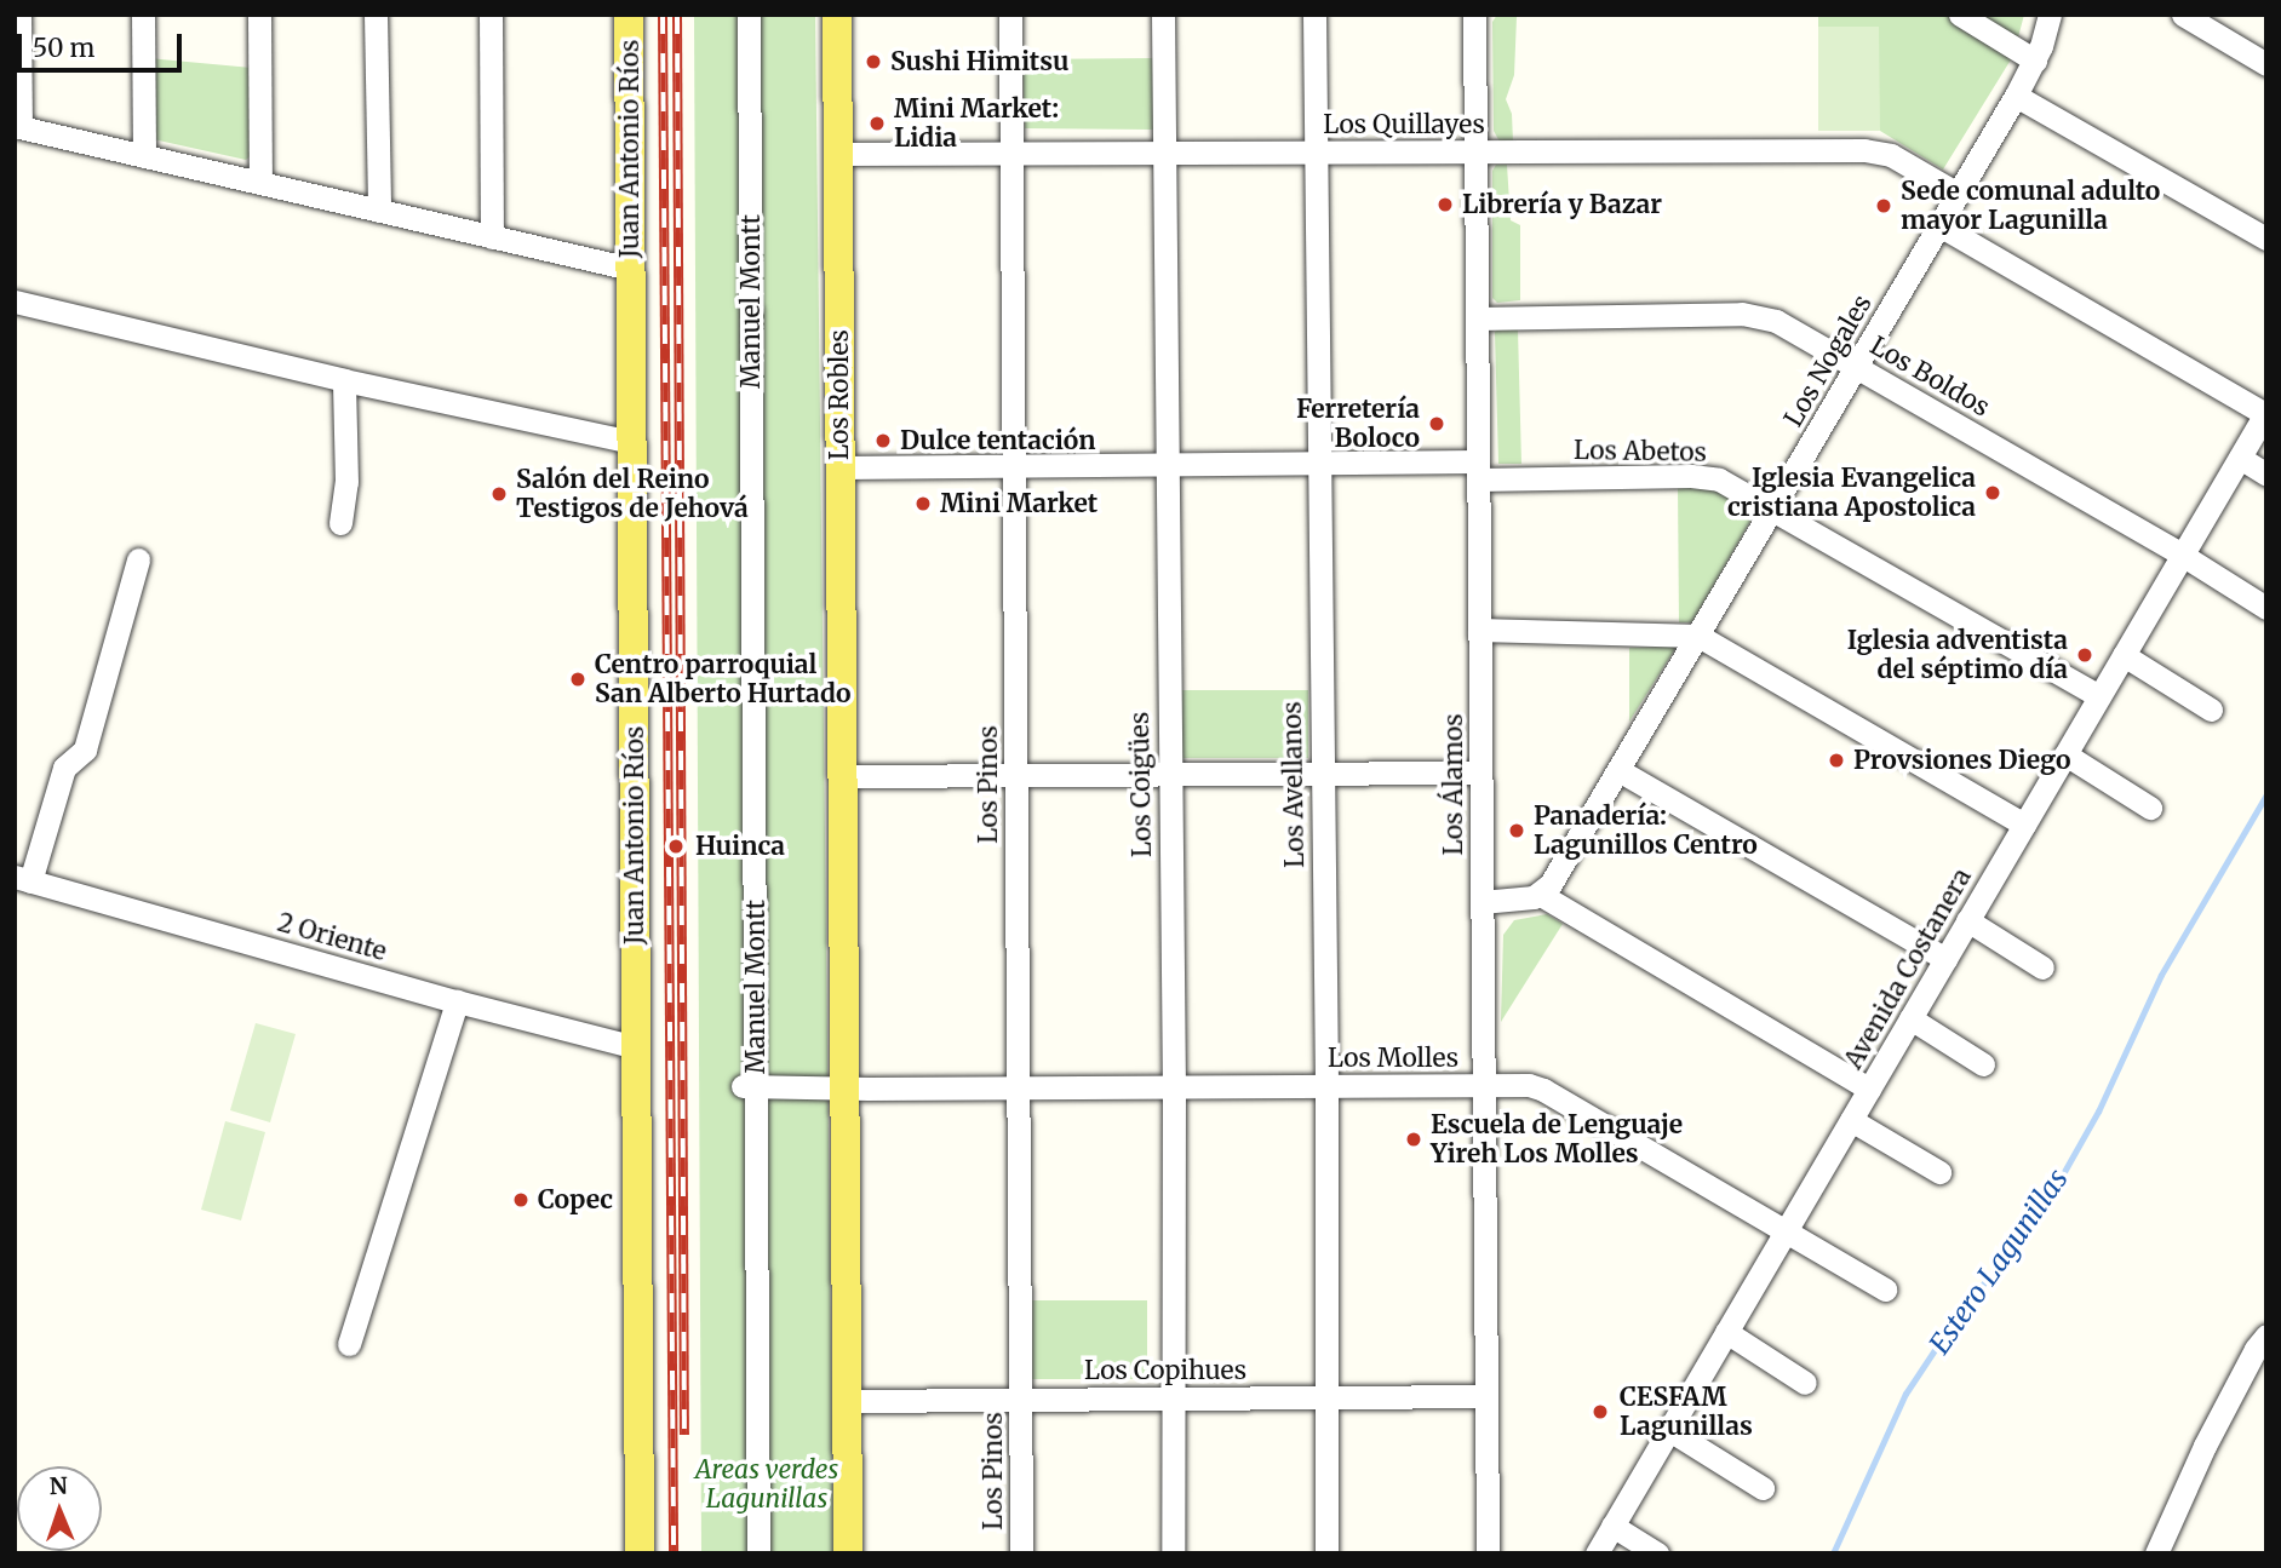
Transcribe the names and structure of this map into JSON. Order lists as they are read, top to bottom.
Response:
{
  "streets": {
    "main road": ["Juan Antonio Ríos", "Los Robles"],
    "street": [
      "Los Quillayes",
      "Manuel Montt",
      "Los Nogales",
      "Los Boldos",
      "Los Abetos",
      "Los Pinos",
      "Los Coigües",
      "Los Avellanos",
      "Los Álamos",
      "2 Oriente",
      "Avenida Costanera",
      "Los Molles",
      "Los Copihues"
    ]
  },
  "crossings": [
    ["Los Quillayes", "Los Nogales"],
    ["Los Quillayes", "Los Robles"],
    ["Los Quillayes", "Los Pinos"],
    ["Los Quillayes", "Los Coigües"],
    ["Los Quillayes", "Los Avellanos"],
    ["Los Quillayes", "Los Álamos"],
    ["Juan Antonio Ríos", "2 Oriente"],
    ["Manuel Montt", "Los Molles"],
    ["Los Nogales", "Los Boldos"],
    ["Los Nogales", "Los Abetos"],
    ["Los Boldos", "Los Álamos"],
    ["Los Boldos", "Avenida Costanera"],
    ["Los Robles", "Los Abetos"],
    ["Los Abetos", "Los Pinos"],
    ["Los Abetos", "Los Coigües"],
    ["Los Abetos", "Los Avellanos"],
    ["Los Abetos", "Los Álamos"],
    ["Los Abetos", "Avenida Costanera"],
    ["Los Pinos", "Los Molles"],
    ["Los Pinos", "Los Copihues"],
    ["Los Coigües", "Los Molles"],
    ["Los Coigües", "Los Copihues"],
    ["Los Avellanos", "Los Molles"],
    ["Los Avellanos", "Los Copihues"],
    ["Los Álamos", "Los Molles"],
    ["Los Álamos", "Los Copihues"],
    ["Avenida Costanera", "Los Molles"]
  ],
  "water": ["Estero Lagunillas"],
  "parks": ["Areas verdes Lagunillas"],
  "places": [
    "Sushi Himitsu",
    "Mini Market: Lidia",
    "Librería y Bazar",
    "Sede comunal adulto mayor Lagunilla",
    "Ferretería Boloco",
    "Dulce tentación",
    "Iglesia Evangelica cristiana Apostolica",
    "Salón del Reino Testigos de Jehová",
    "Mini Market",
    "Iglesia adventista del séptimo día",
    "Centro parroquial San Alberto Hurtado",
    "Provsiones Diego",
    "Panadería: Lagunillos Centro",
    "Huinca",
    "Escuela de Lenguaje Yireh Los Molles",
    "Copec",
    "CESFAM Lagunillas"
  ],
  "scale_bar": "50 m",
  "north": "top"
}
